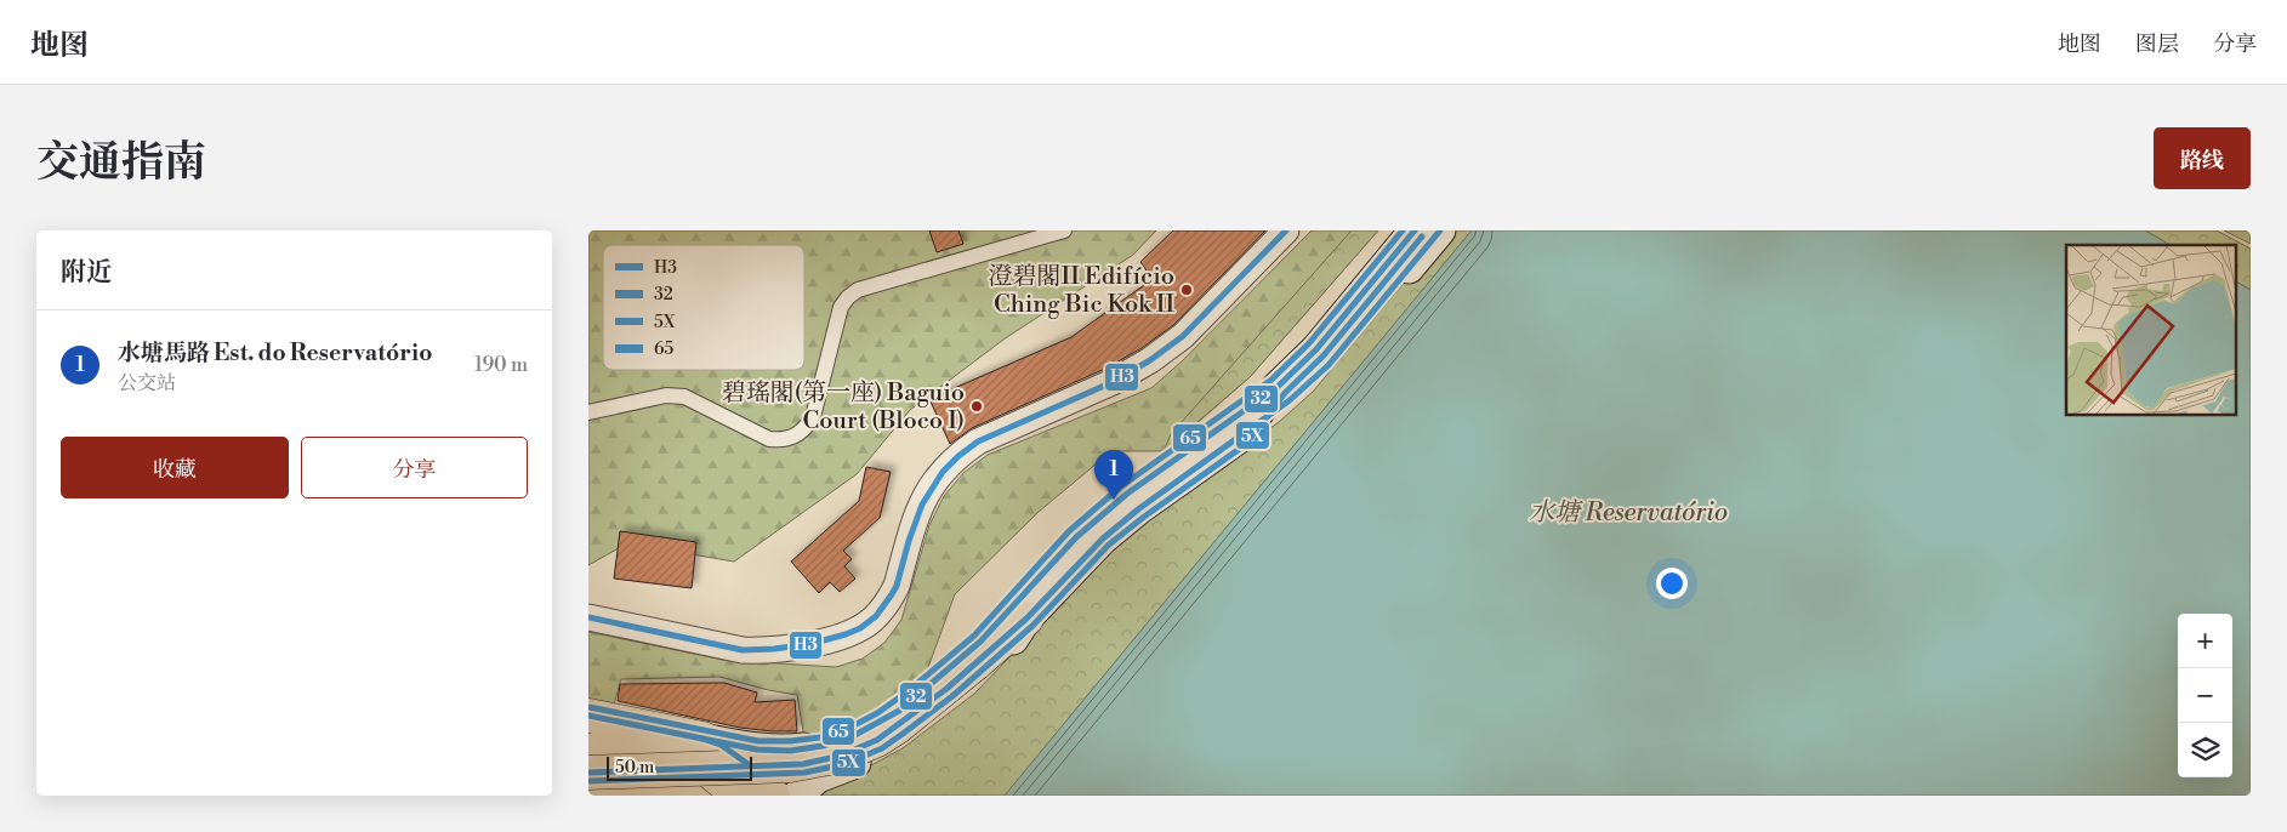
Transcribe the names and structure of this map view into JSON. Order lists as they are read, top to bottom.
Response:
{
  "water": ["水塘 Reservatório"],
  "places": ["澄碧閣II Edifício Ching Bic Kok II", "碧瑤閣(第一座) Baguio Court (Bloco I)"],
  "lines": [
    "transit line H3",
    "transit line 32",
    "transit line 65",
    "transit line 5X"
  ],
  "legend": [
    "H3",
    "32",
    "5X",
    "65"
  ],
  "scale_bar": "50 m",
  "page": {
    "header": "地图",
    "nav": ["地图", "图层", "分享"],
    "title": "交通指南",
    "buttons": [
      "路线",
      ["收藏", "分享"]
    ],
    "heading": "附近",
    "list": [
      {
        "mark": "1",
        "name": "水塘馬路 Est. do Reservatório",
        "note": "公交站",
        "value": "190 m"
      }
    ],
    "pins": "1",
    "map_buttons": ["+", "−"],
    "scale": "50 m"
  }
}
